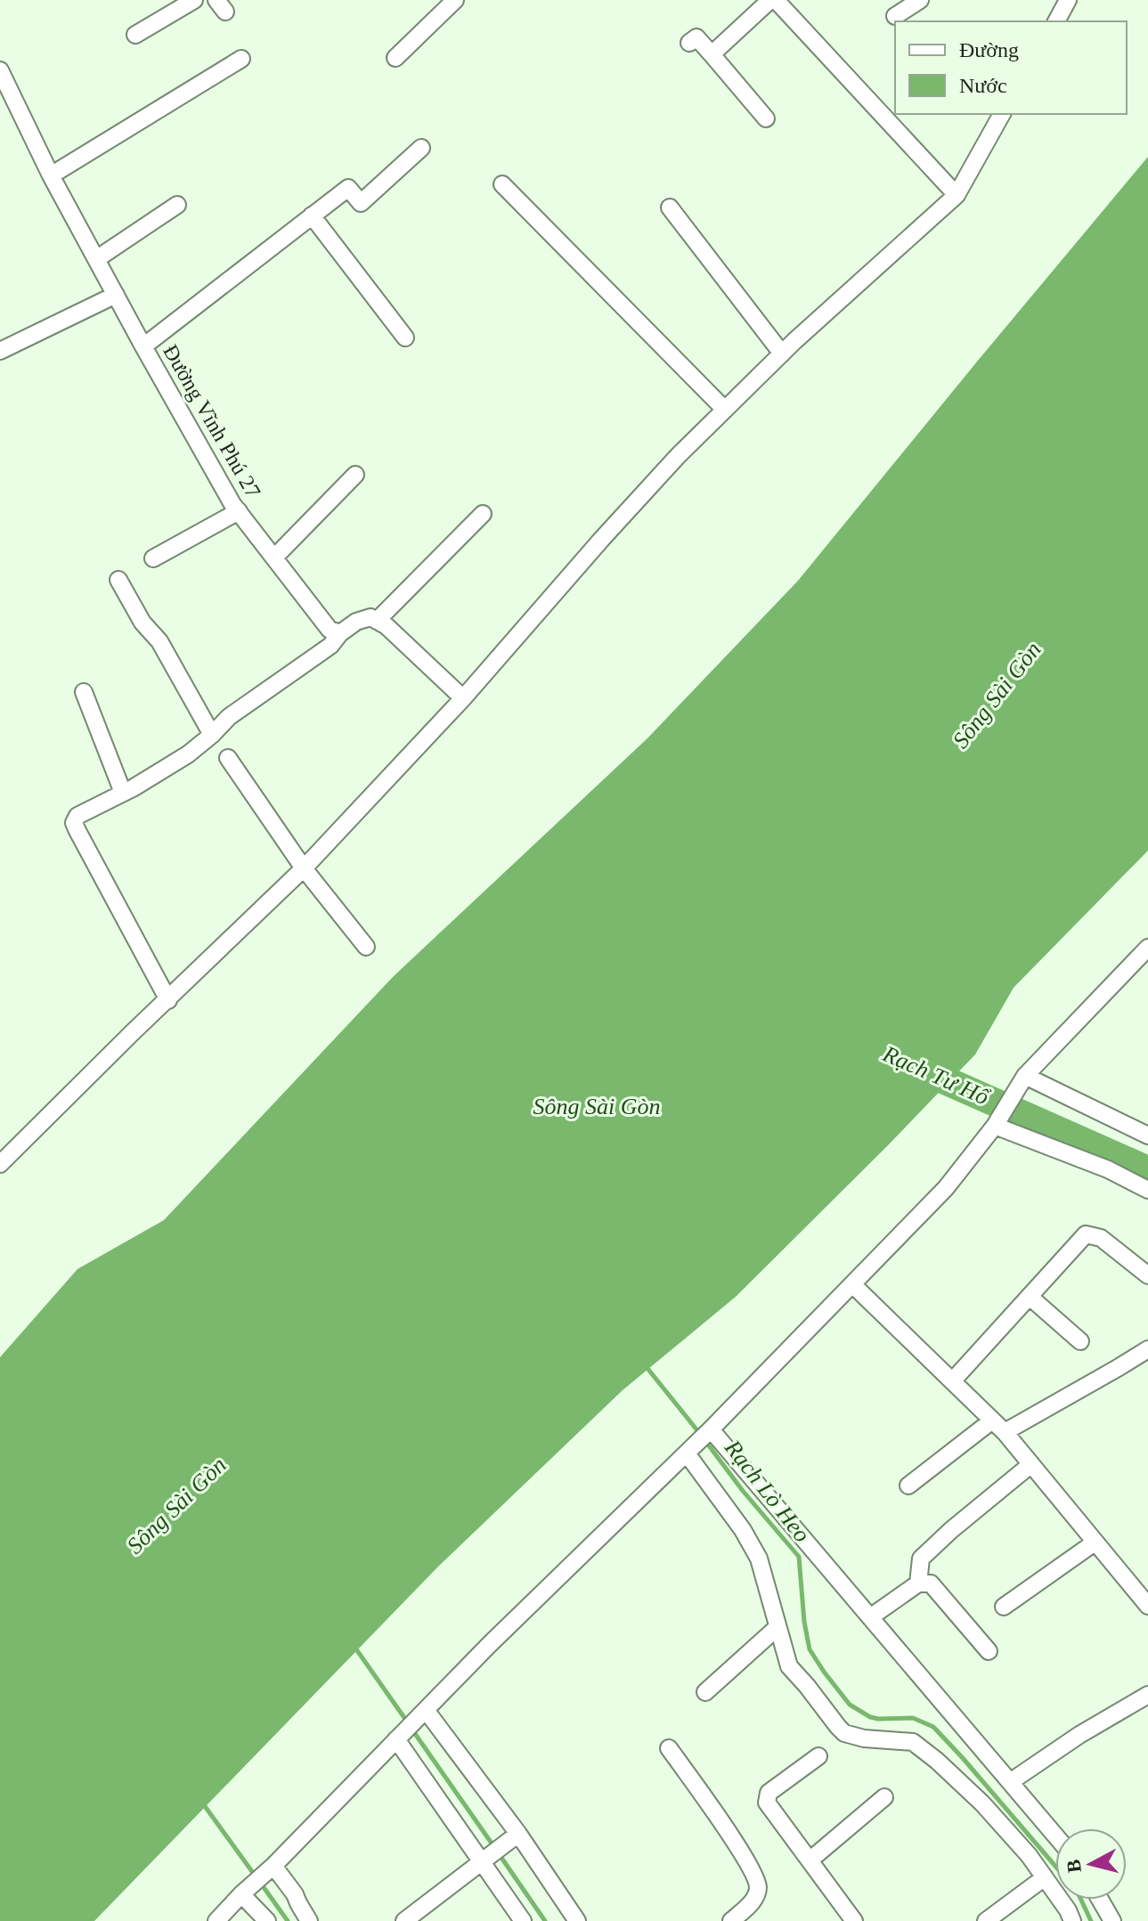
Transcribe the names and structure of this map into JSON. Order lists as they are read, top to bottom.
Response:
{
  "streets": {
    "street": ["Đường Vĩnh Phú 27"]
  },
  "water": ["Sông Sài Gòn", "Rạch Tư Hổ", "Rạch Lò Heo"],
  "legend": ["Đường", "Nước"],
  "north": "left"
}
